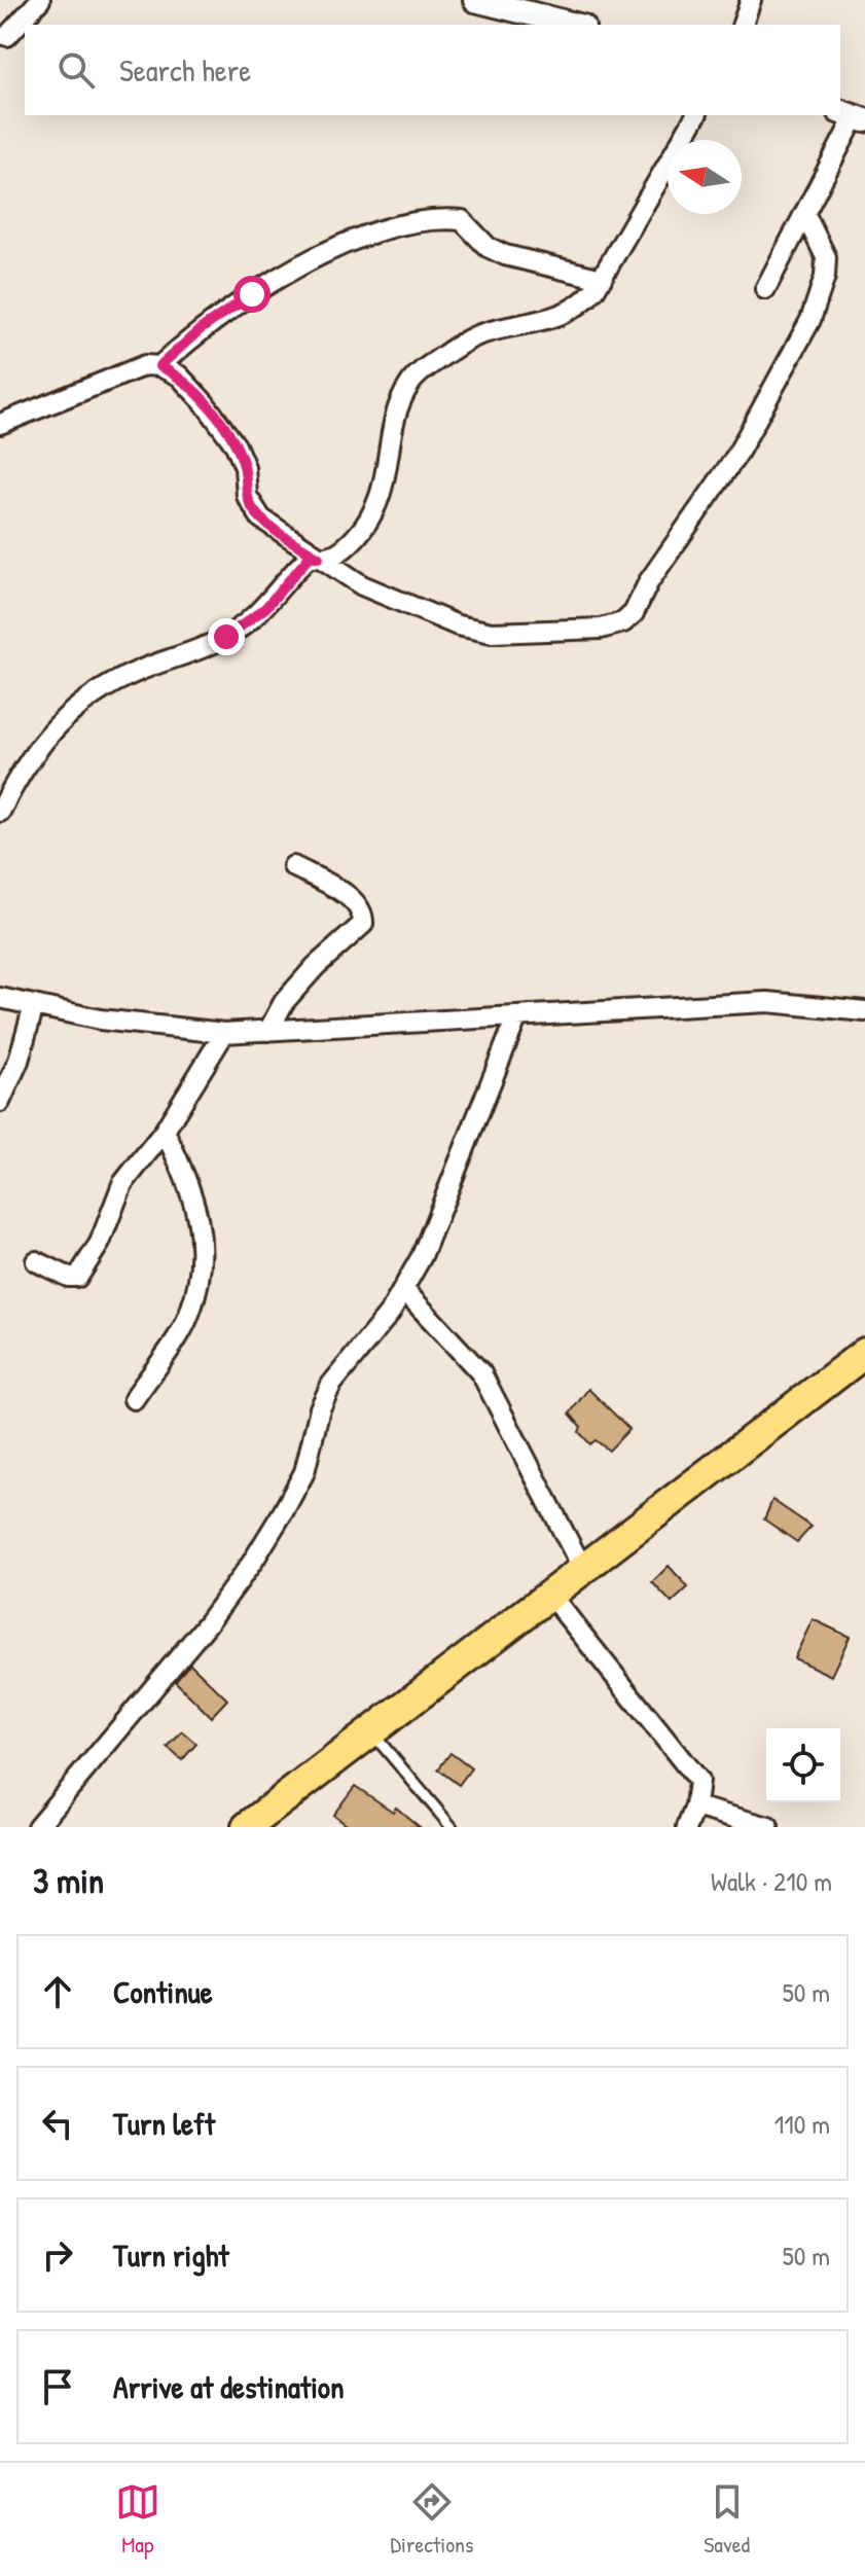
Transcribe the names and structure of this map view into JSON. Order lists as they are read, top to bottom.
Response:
{
  "north": "left",
  "page": {
    "search": "Search here",
    "heading": ["3 min", "Walk · 210 m"],
    "list": [
      ["Continue", "50 m"],
      ["Turn left", "110 m"],
      ["Turn right", "50 m"],
      "Arrive at destination"
    ],
    "nav": ["Map", "Directions", "Saved"]
  }
}
